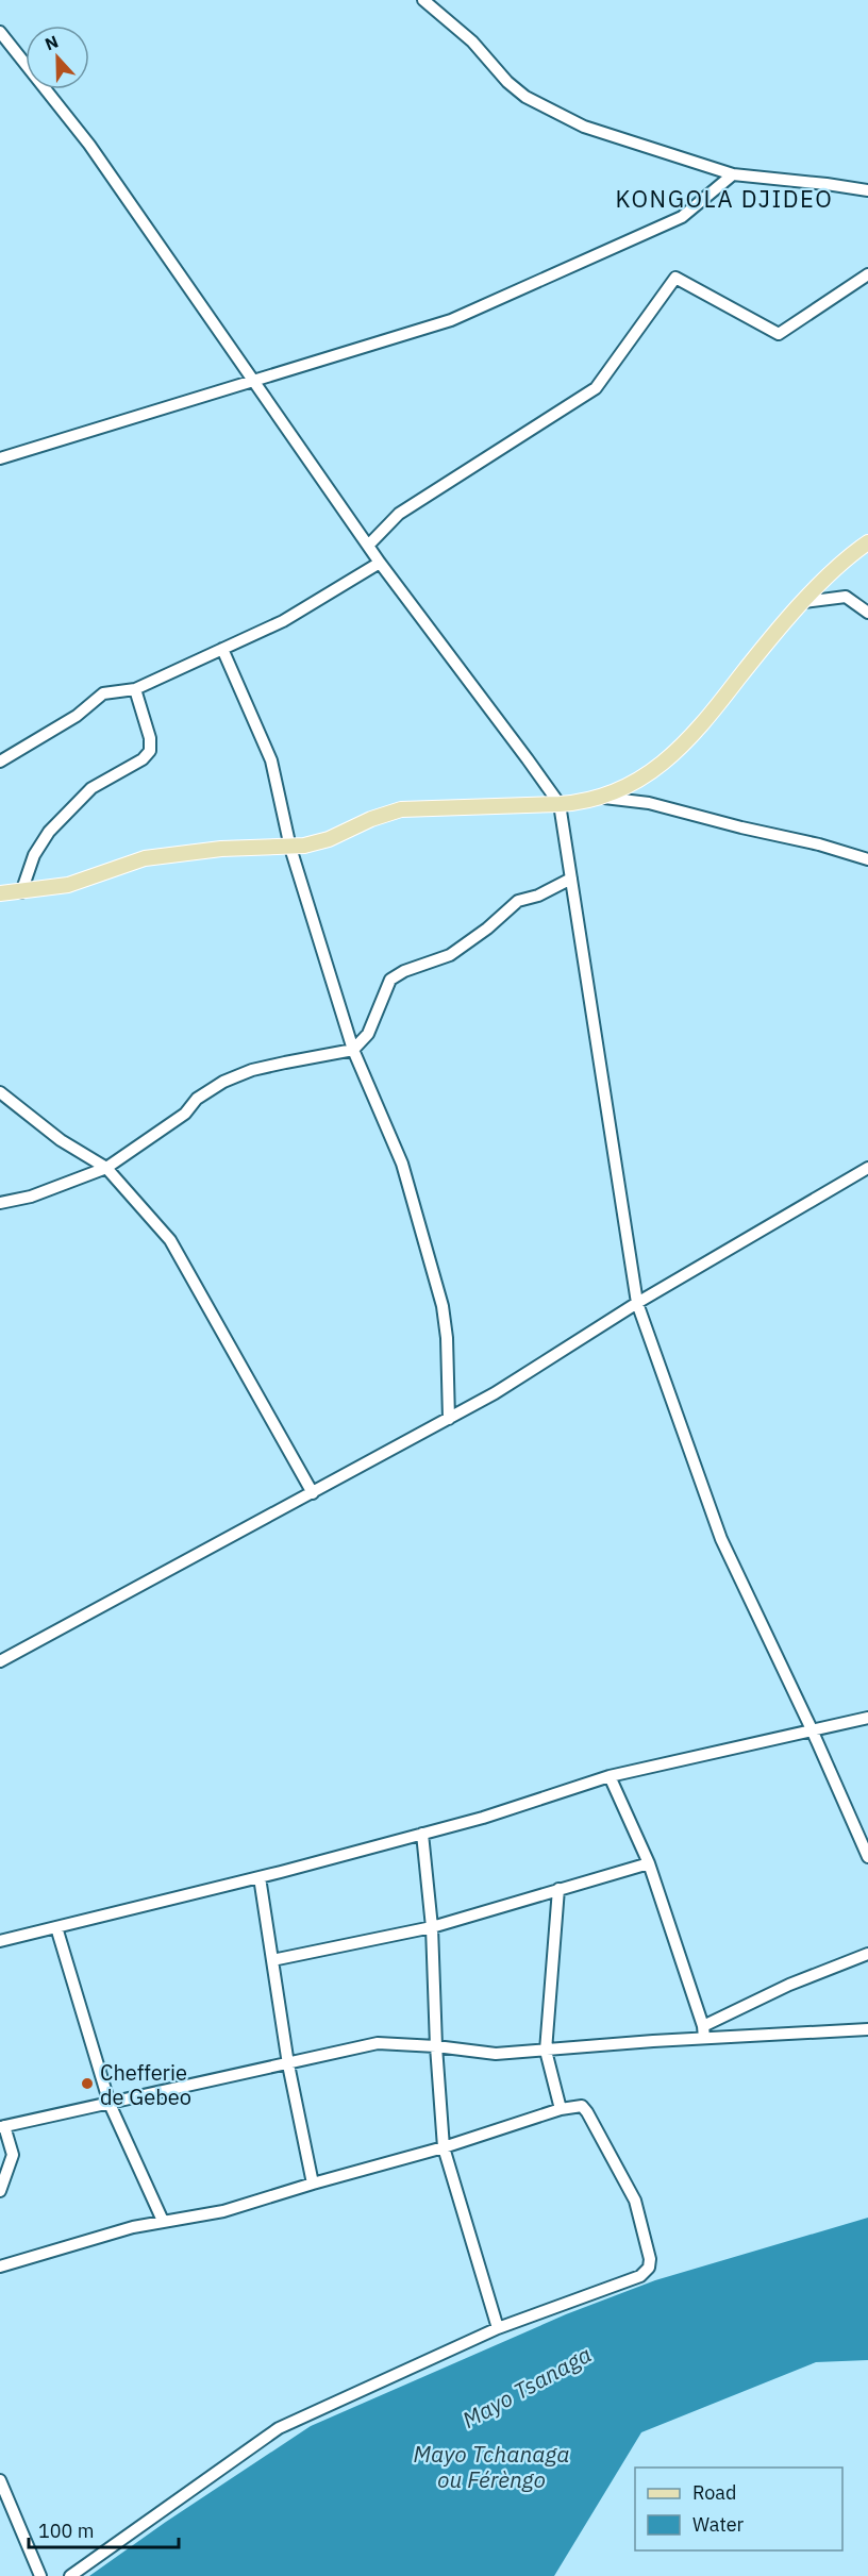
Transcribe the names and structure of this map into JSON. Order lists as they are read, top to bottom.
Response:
{
  "districts": ["KONGOLA DJIDEO"],
  "water": ["Mayo Tsanaga", "Mayo Tchanaga ou Férèngo"],
  "places": ["Chefferie de Gebeo"],
  "legend": ["Road", "Water"],
  "scale_bar": "100 m",
  "north": "top"
}
